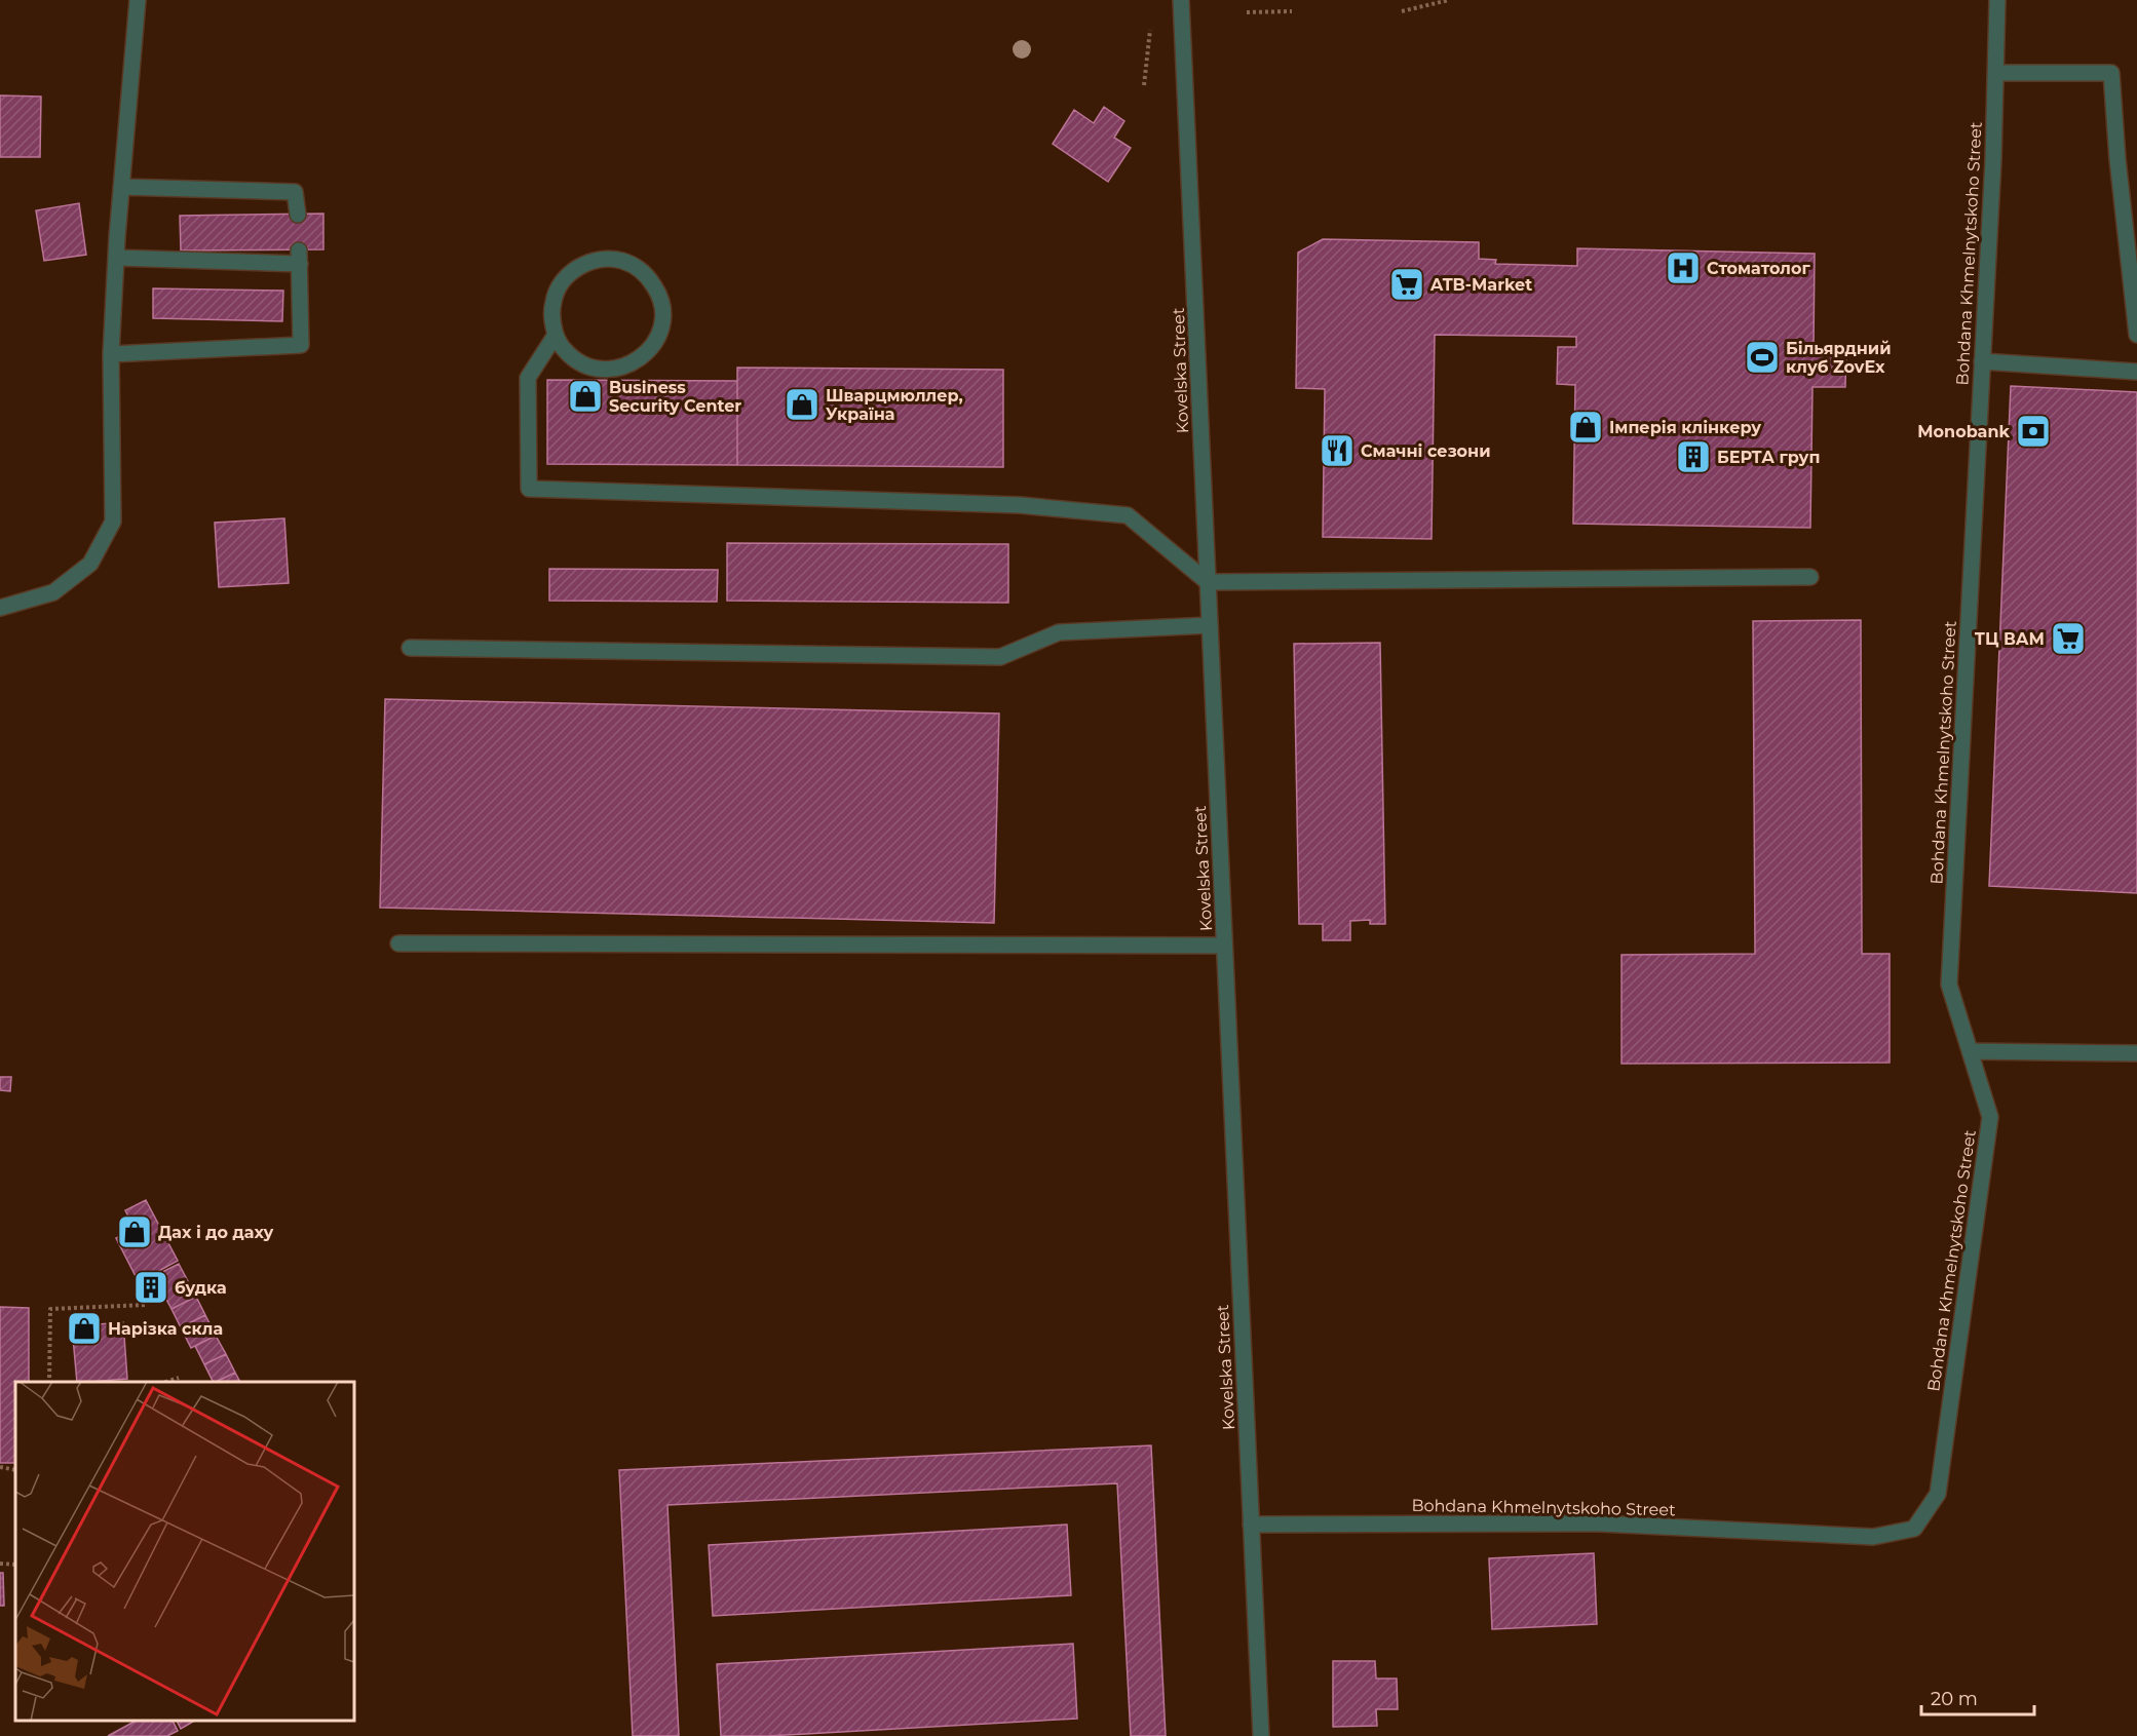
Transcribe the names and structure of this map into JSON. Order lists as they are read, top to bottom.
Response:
{
  "streets": {
    "street": ["Bohdana Khmelnytskoho Street", "Kovelska Street"]
  },
  "crossings": [
    ["Bohdana Khmelnytskoho Street", "Kovelska Street"]
  ],
  "places": {
    "hospital": ["Стоматолог"],
    "supermarket": ["ATB-Market", "ТЦ ВАМ"],
    "sports": ["Більярдний клуб ZovEx"],
    "shop": [
      "Business Security Center",
      "Шварцмюллер, Україна",
      "Імперія клінкеру",
      "Дах і до даху",
      "Нарізка скла"
    ],
    "bank": ["Monobank"],
    "restaurant": ["Смачні сезони"],
    "building": ["БЕРТА груп", "будка"]
  },
  "scale_bar": "20 m"
}
